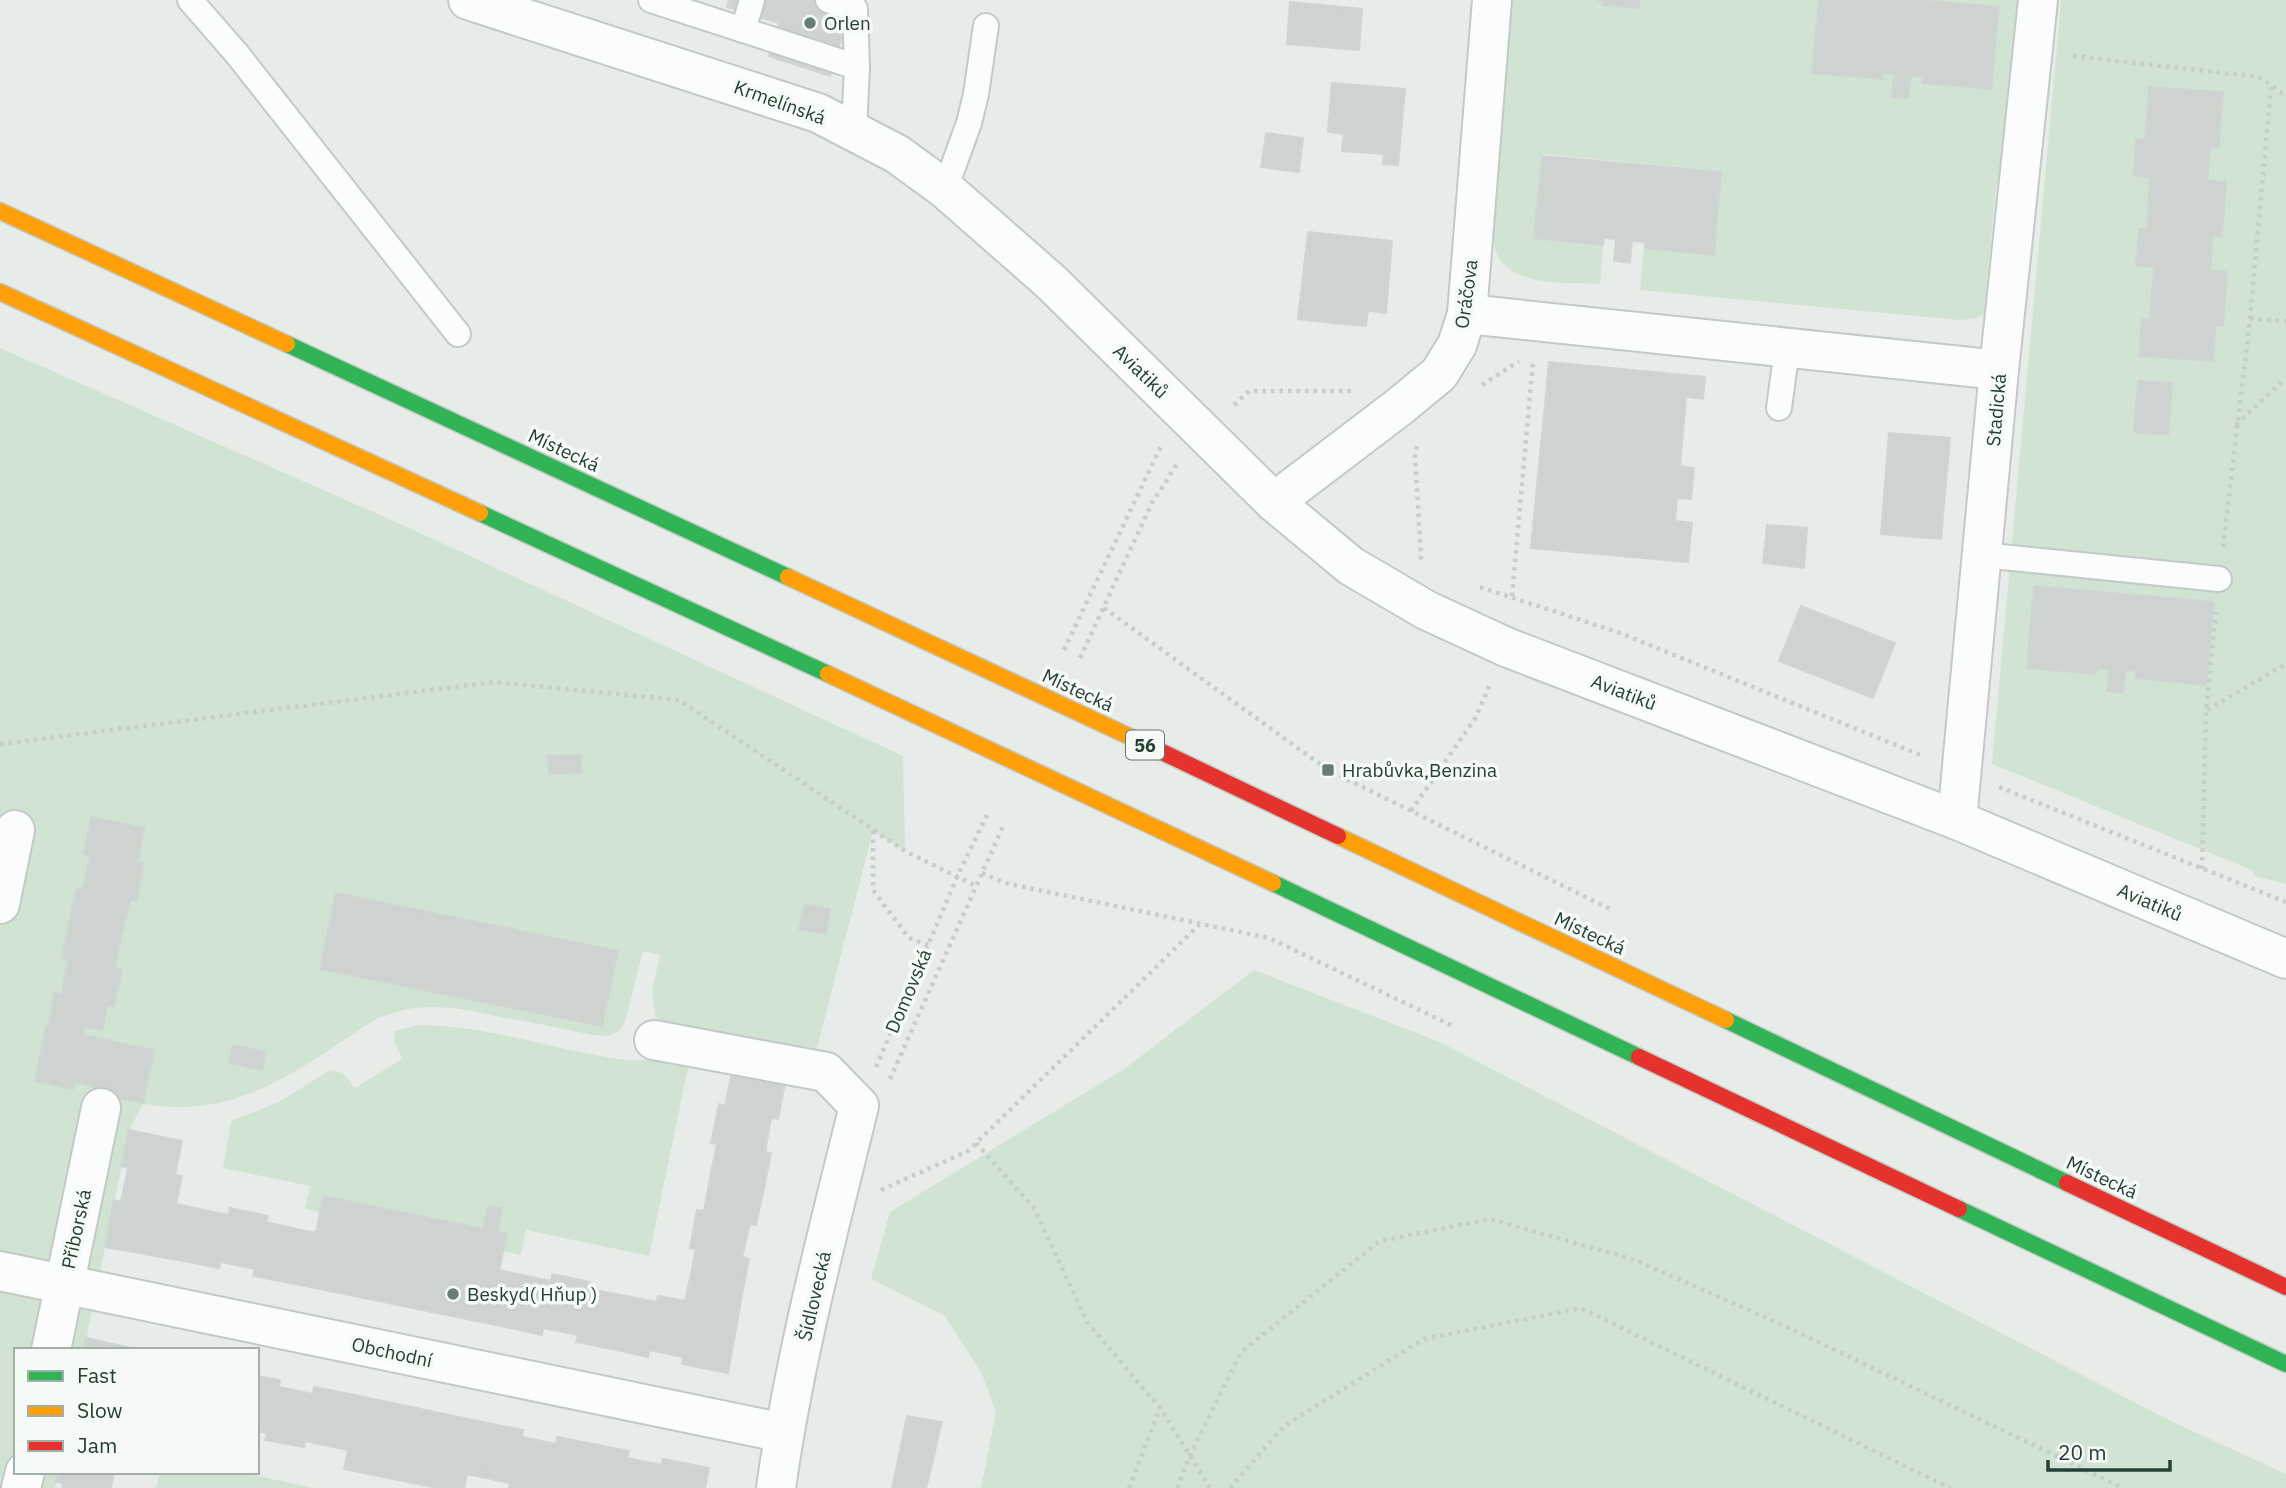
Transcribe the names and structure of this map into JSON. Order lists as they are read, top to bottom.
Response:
{
  "streets": {
    "highway": ["Místecká", "56"],
    "street": [
      "Krmelínská",
      "Oráčova",
      "Aviatiků",
      "Stadická",
      "Příborská",
      "Šídlovecká",
      "Obchodní"
    ],
    "path": ["Domovská"]
  },
  "crossings": [
    ["Krmelínská", "Aviatiků"],
    ["Oráčova", "Aviatiků"],
    ["Aviatiků", "Stadická"],
    ["Domovská", "Šídlovecká"],
    ["Příborská", "Obchodní"],
    ["Šídlovecká", "Obchodní"]
  ],
  "places": {
    "other": ["Orlen", "Beskyd( Hňup )"],
    "transit": ["Hrabůvka,Benzina"]
  },
  "legend": ["Fast", "Slow", "Jam"],
  "scale_bar": "20 m"
}
